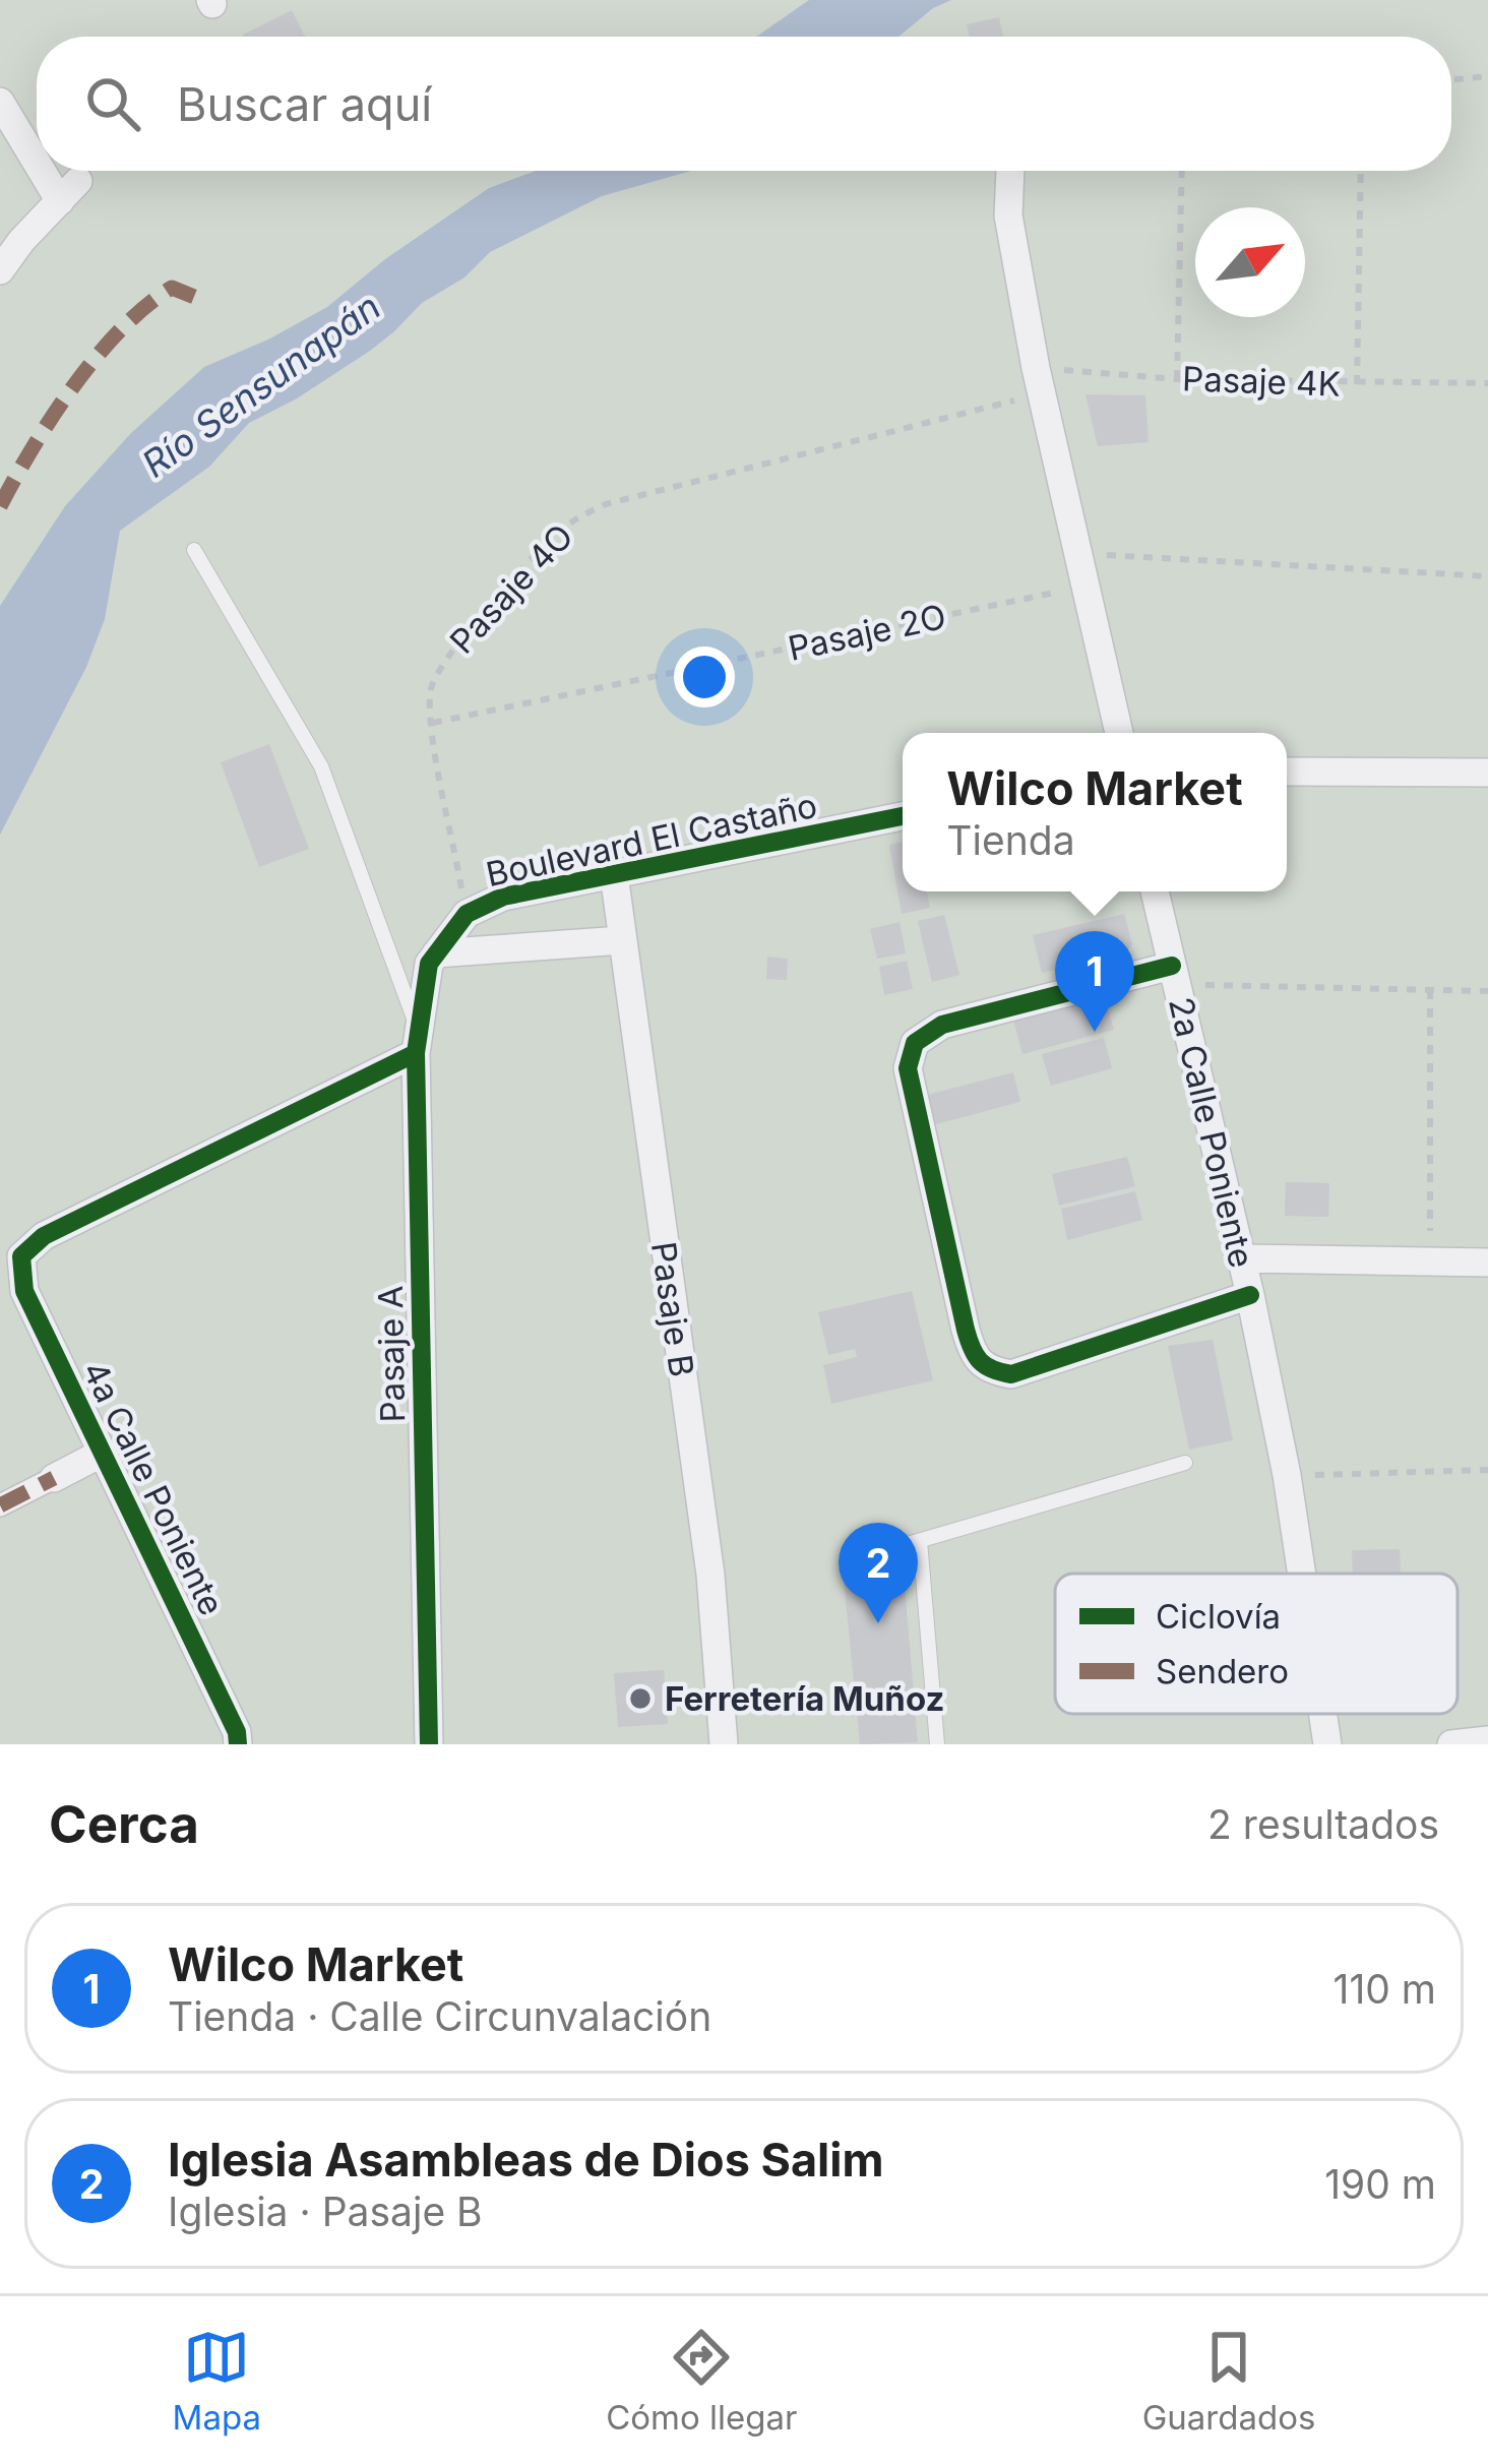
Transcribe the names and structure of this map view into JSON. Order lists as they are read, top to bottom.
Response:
{
  "streets": {
    "street": [
      "Boulevard El Castaño",
      "2a Calle Poniente",
      "Pasaje B",
      "Pasaje A",
      "4a Calle Poniente"
    ],
    "path": ["Pasaje 4K", "Pasaje 4O", "Pasaje 2O"]
  },
  "crossings": [
    ["Pasaje 4K", "Pasaje 4O"],
    ["Pasaje 4O", "Pasaje 2O"],
    ["Pasaje 4O", "Boulevard El Castaño"],
    ["Boulevard El Castaño", "Pasaje B"],
    ["Boulevard El Castaño", "Pasaje A"],
    ["Pasaje A", "4a Calle Poniente"]
  ],
  "water": ["Río Sensunapán"],
  "places": ["Ferretería Muñoz"],
  "legend": ["Ciclovía", "Sendero"],
  "north": "top right",
  "page": {
    "search": "Buscar aquí",
    "popup": ["Wilco Market", "Tienda"],
    "pins": ["1", "2"],
    "heading": ["Cerca", "2 resultados"],
    "list": [
      {
        "mark": "1",
        "name": "Wilco Market",
        "note": "Tienda · Calle Circunvalación",
        "value": "110 m"
      },
      {
        "mark": "2",
        "name": "Iglesia Asambleas de Dios Salim",
        "note": "Iglesia · Pasaje B",
        "value": "190 m"
      }
    ],
    "nav": ["Mapa", "Cómo llegar", "Guardados"]
  }
}
